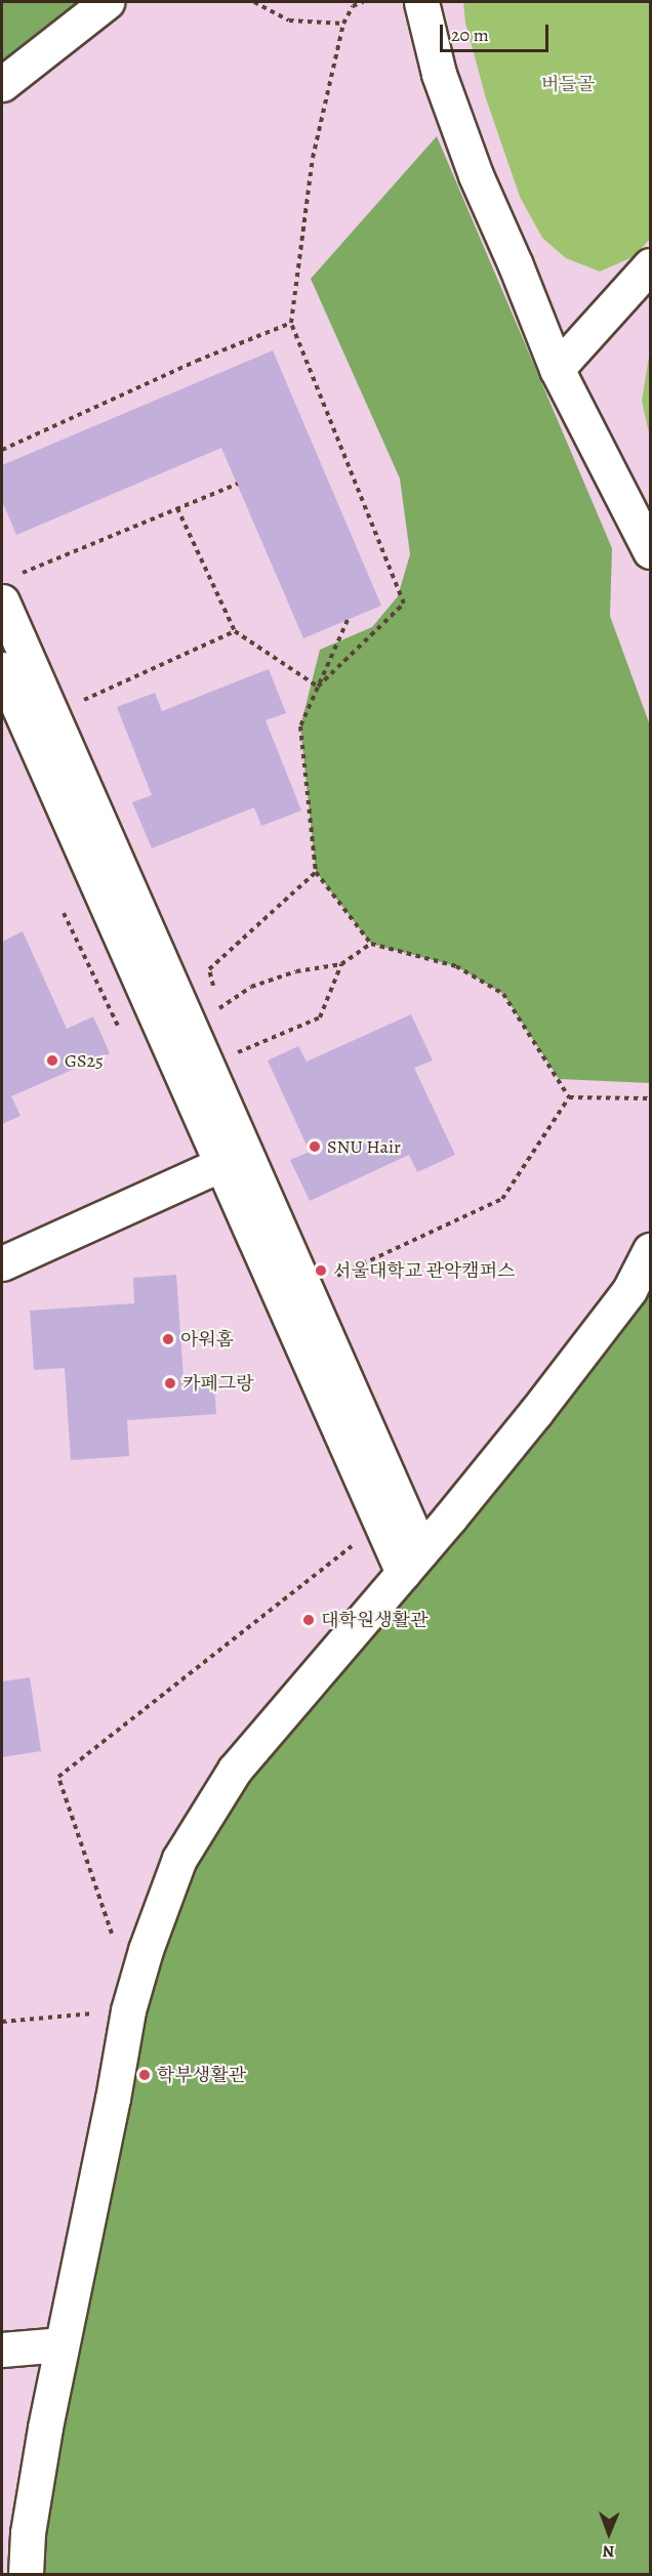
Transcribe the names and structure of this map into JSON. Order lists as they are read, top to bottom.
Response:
{
  "parks": ["버들골"],
  "places": [
    "GS25",
    "SNU Hair",
    "서울대학교 관악캠퍼스",
    "아워홈",
    "카페그랑",
    "대학원생활관",
    "학부생활관"
  ],
  "scale_bar": "20 m",
  "north": "bottom"
}
